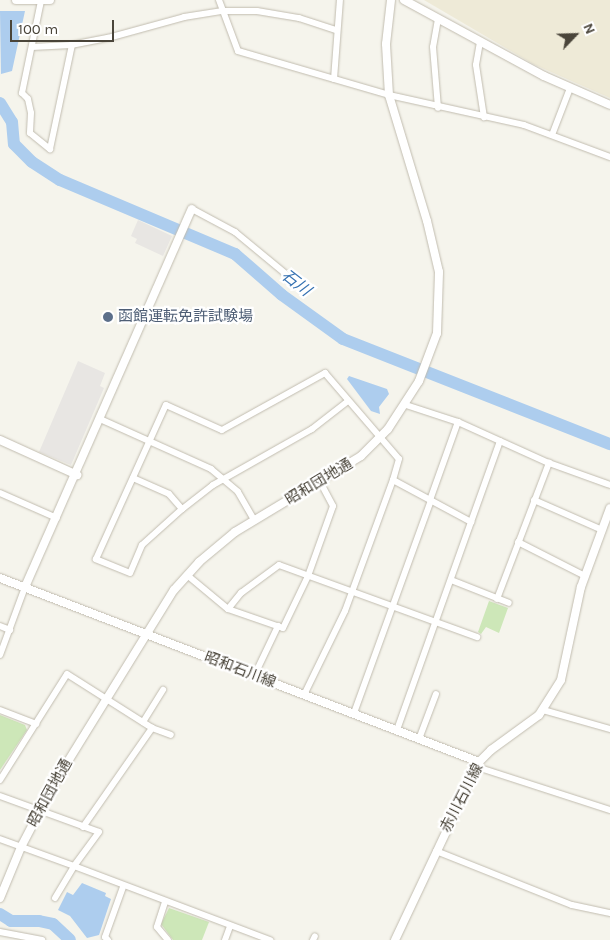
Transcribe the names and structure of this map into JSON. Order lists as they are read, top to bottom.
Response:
{
  "streets": {
    "street": ["昭和団地通", "昭和石川線", "赤川石川線"]
  },
  "crossings": [
    ["昭和団地通", "昭和石川線"],
    ["昭和石川線", "赤川石川線"]
  ],
  "water": ["石川"],
  "places": ["函館運転免許試験場"],
  "scale_bar": "100 m",
  "north": "top right"
}
